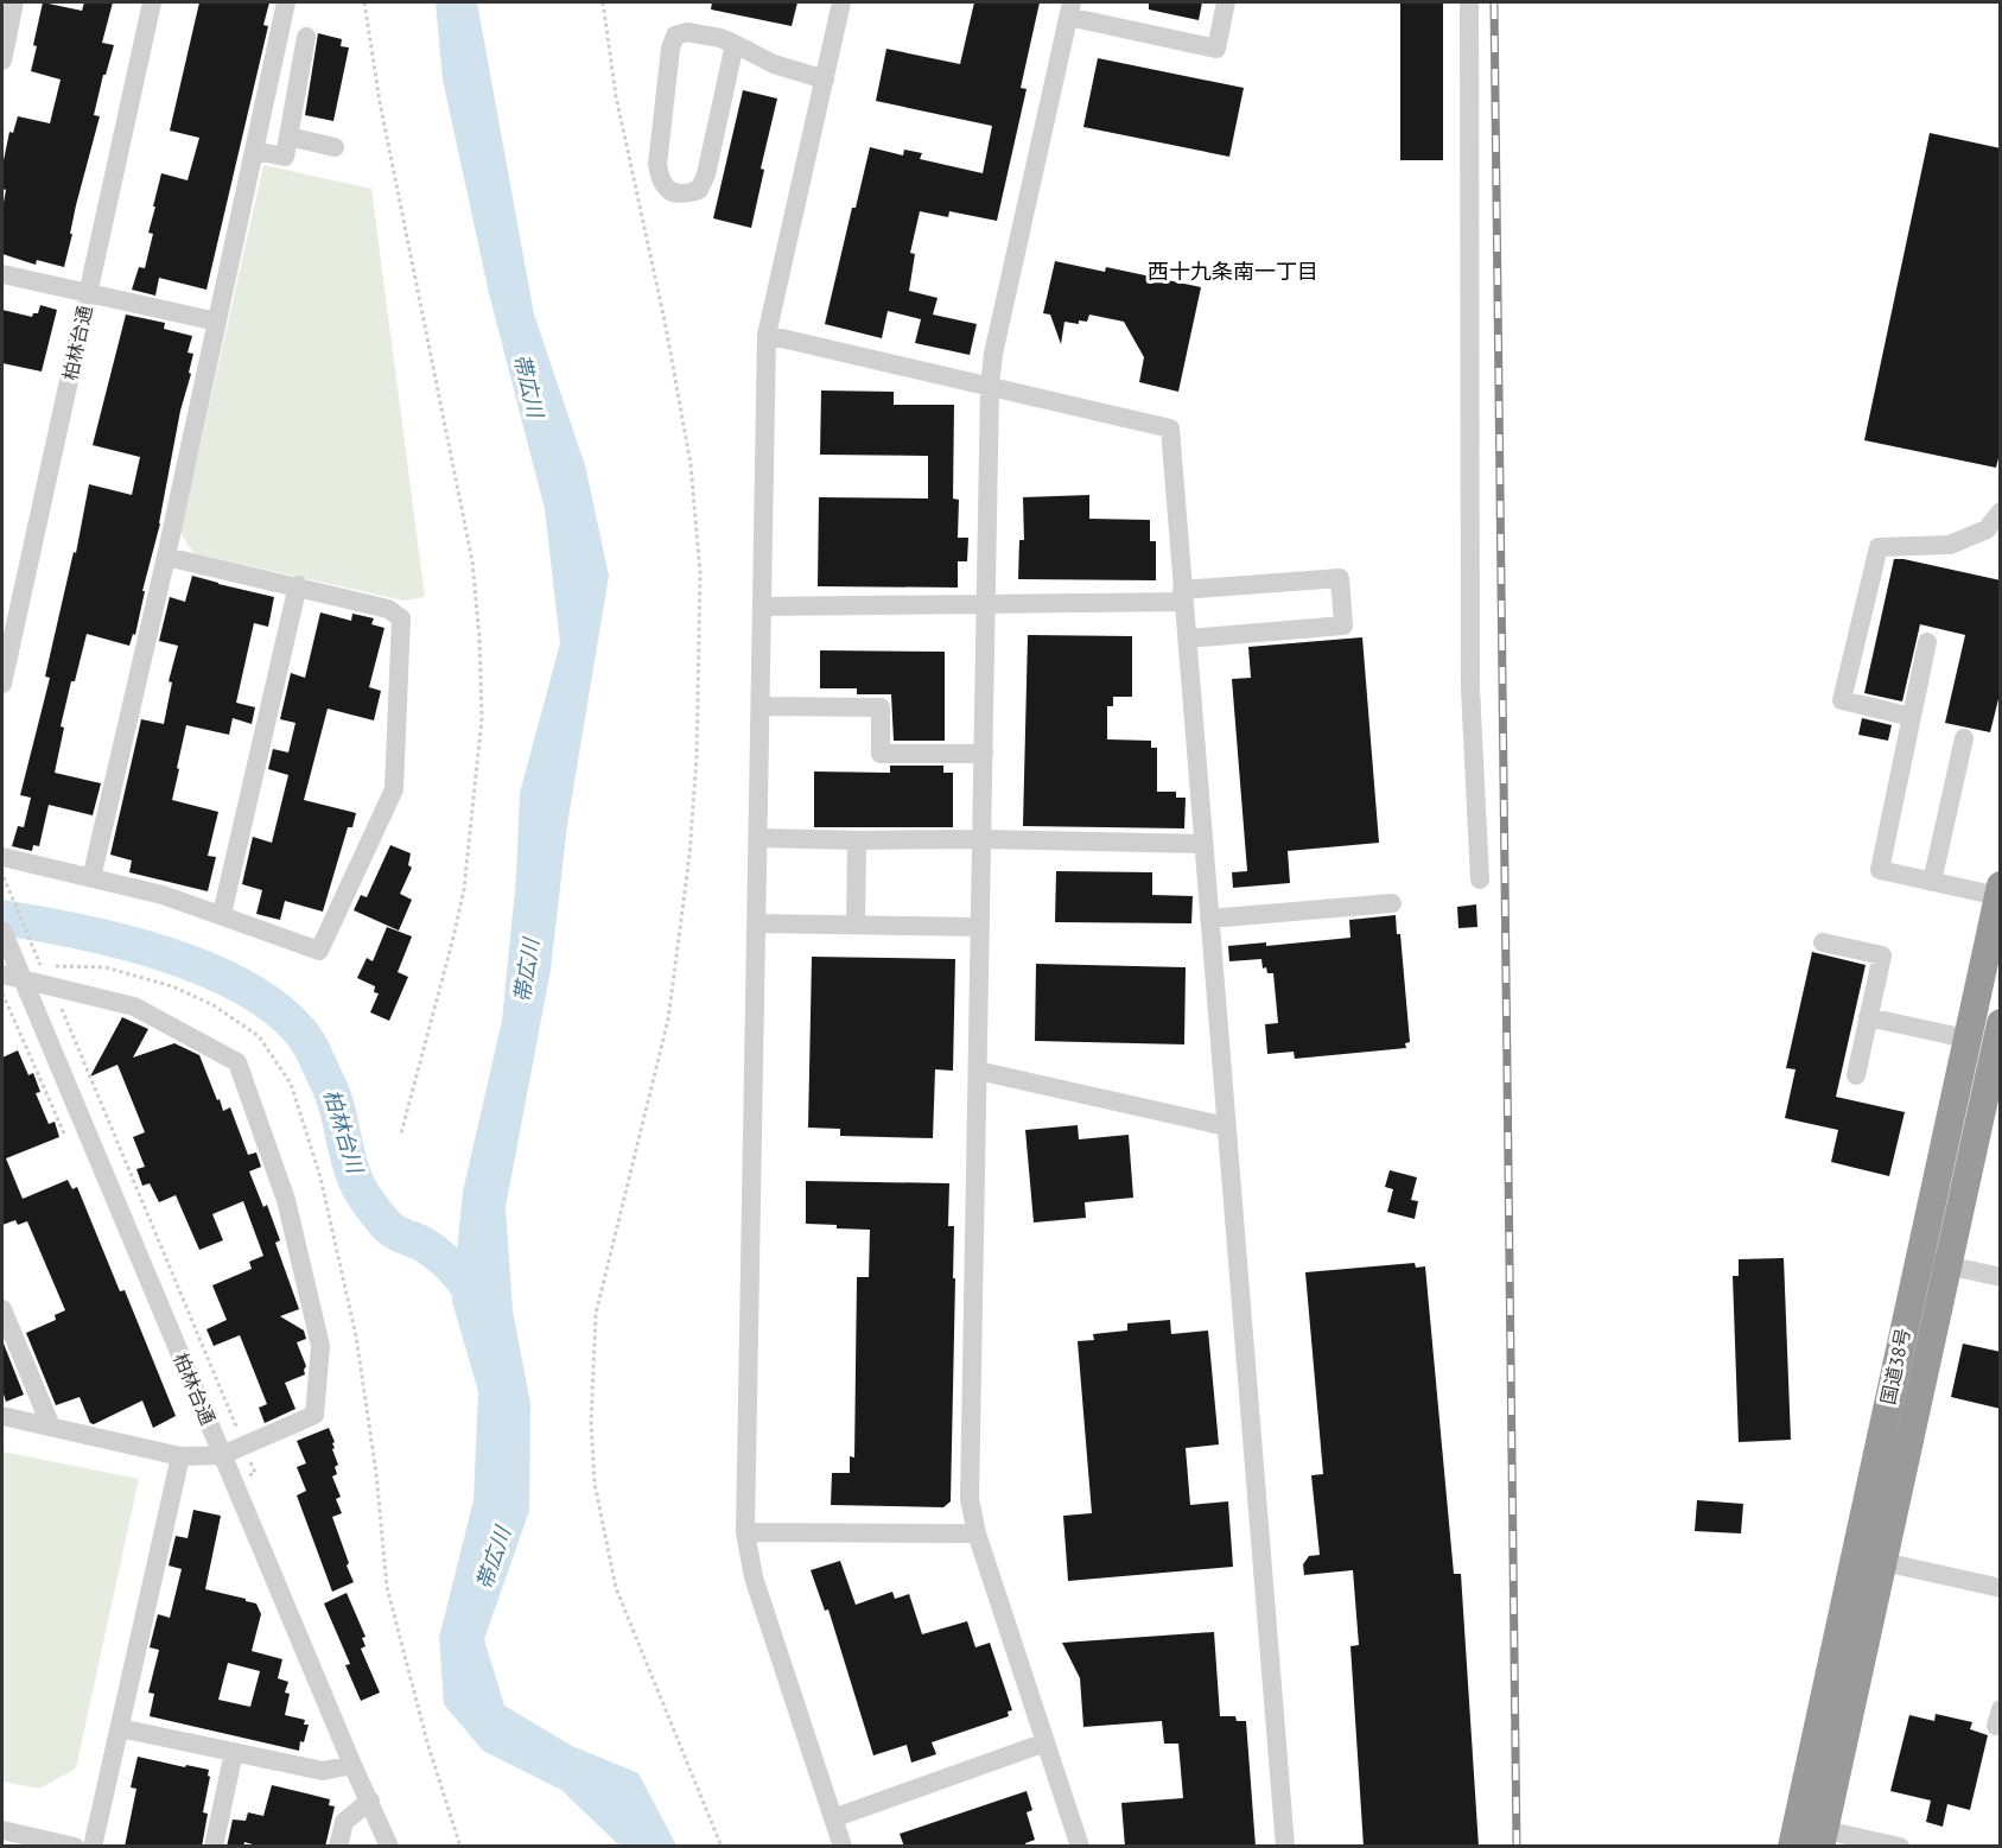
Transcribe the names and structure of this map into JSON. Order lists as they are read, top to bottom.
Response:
{
  "streets": {
    "highway": ["国道38号"],
    "street": ["柏林台通"]
  },
  "districts": ["西十九条南一丁目"],
  "water": ["帯広川", "柏林台川"]
}
